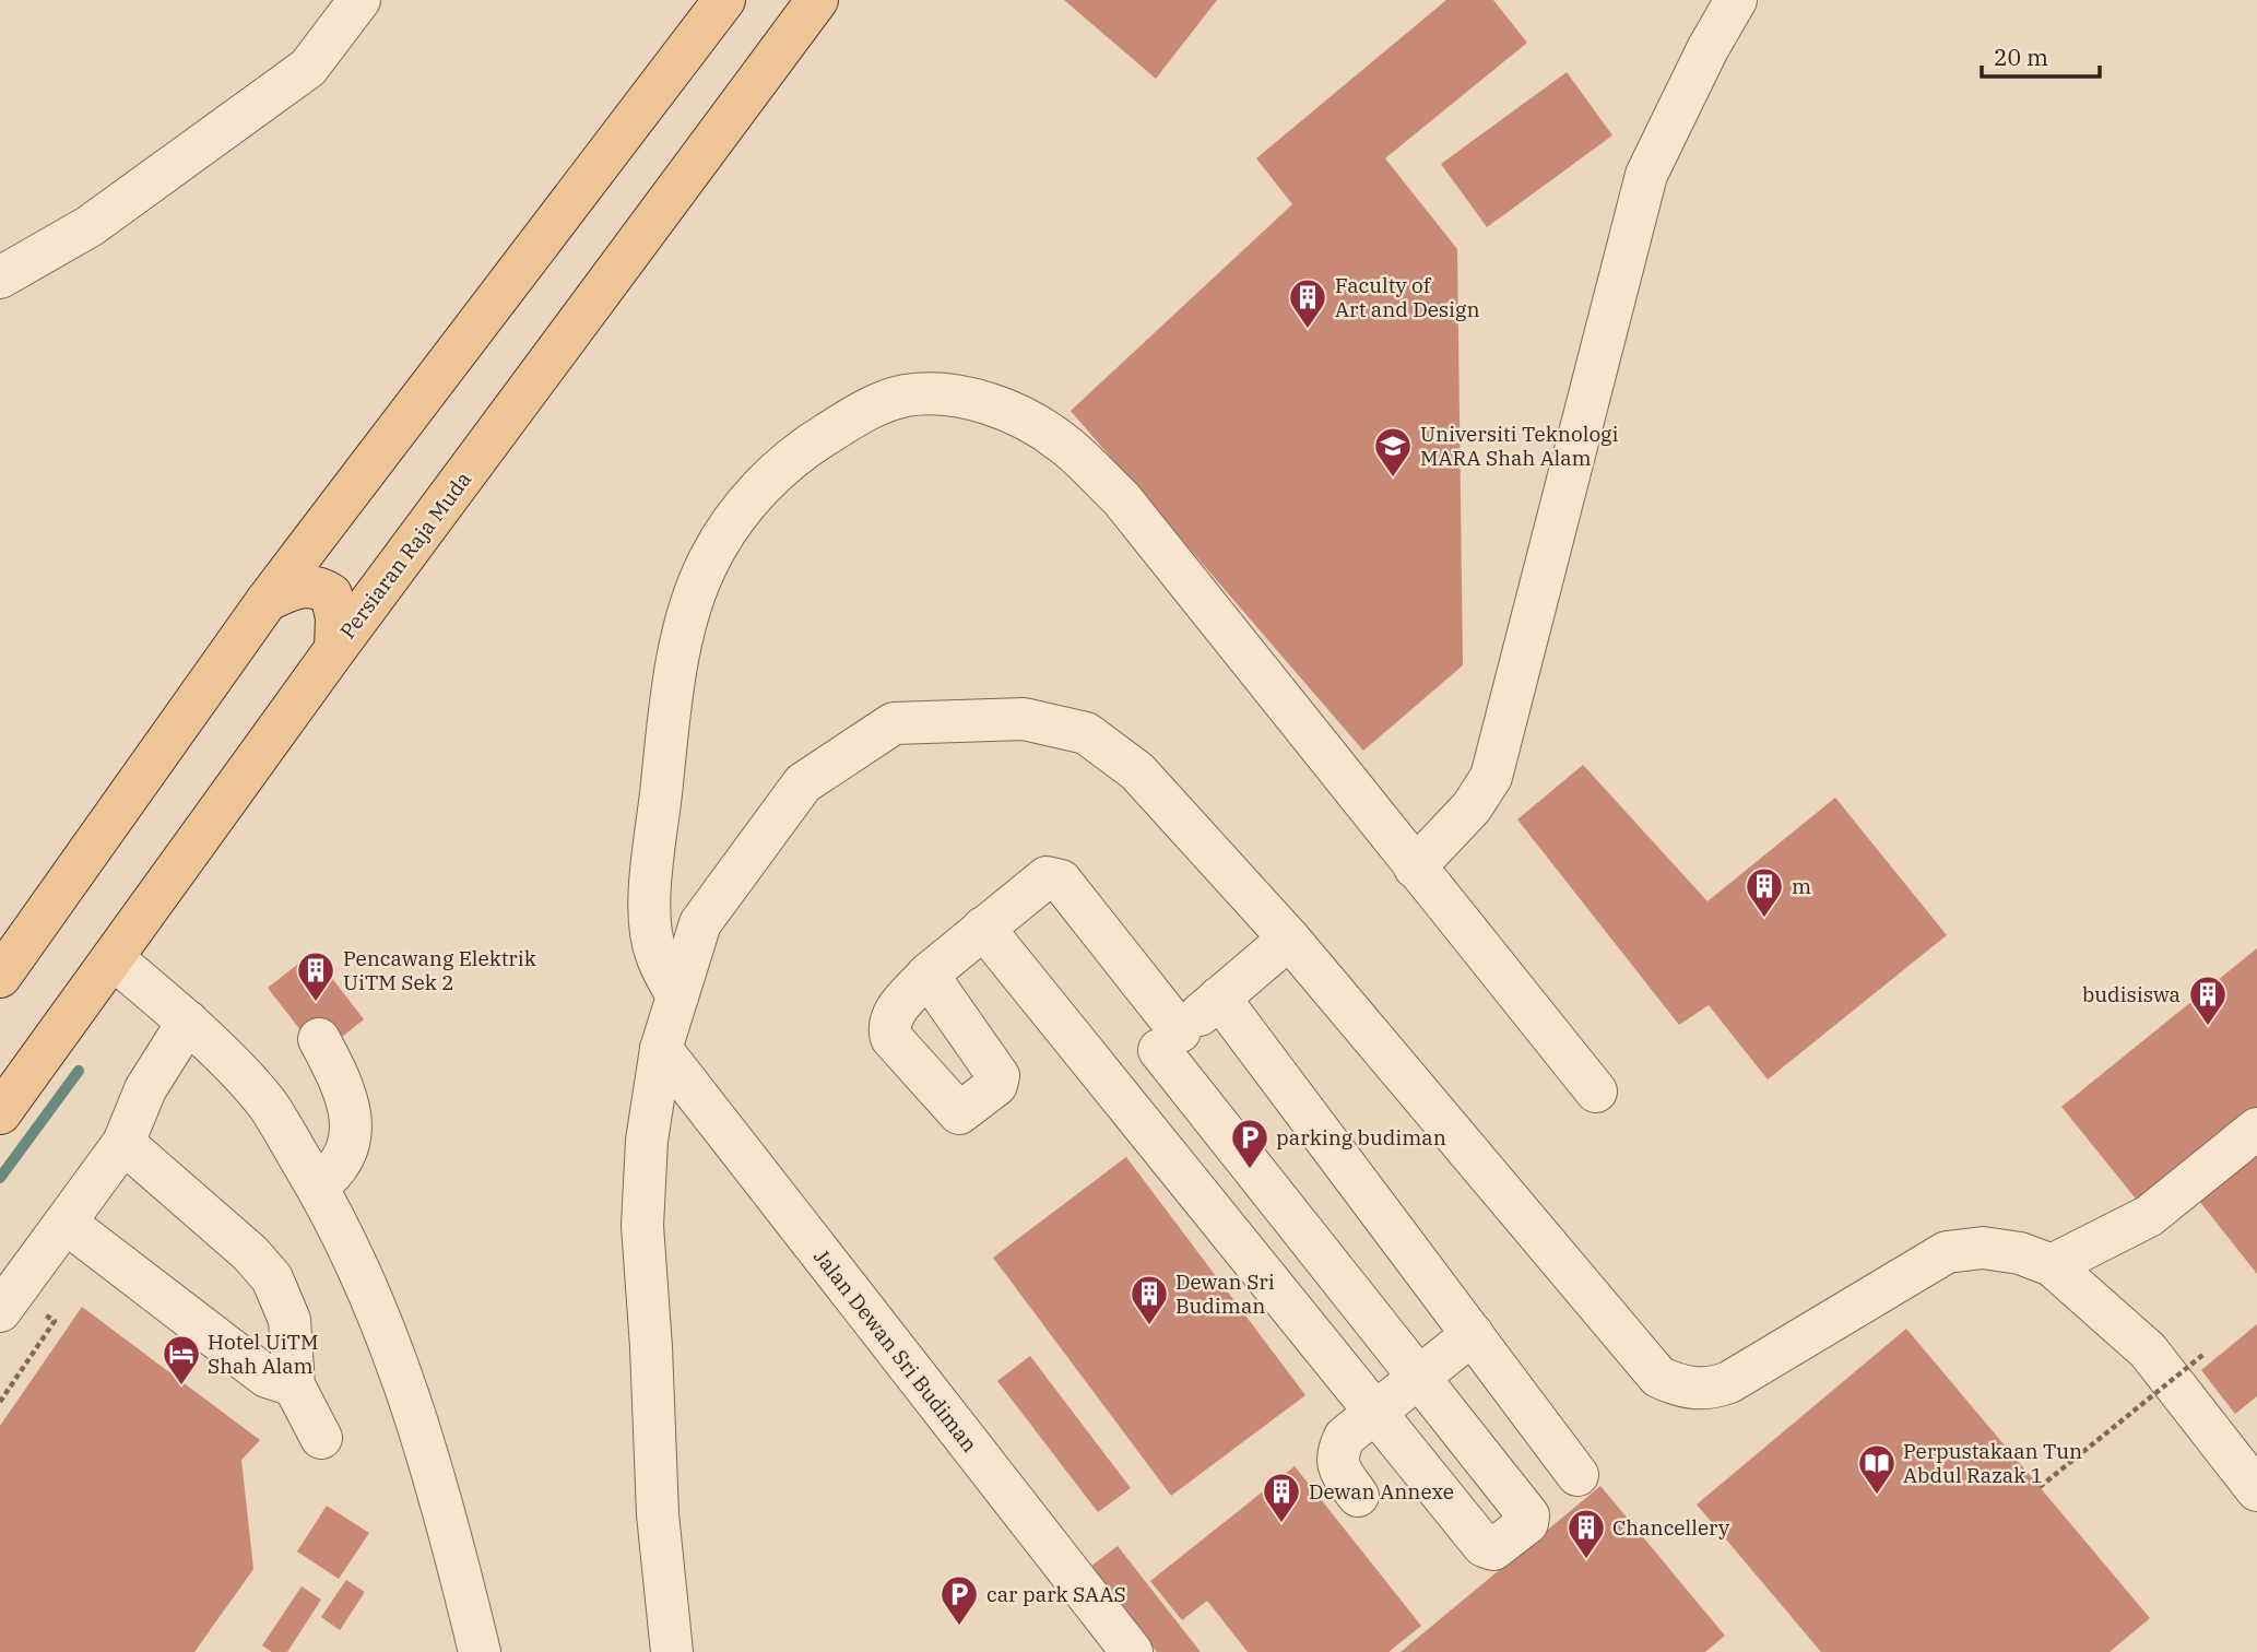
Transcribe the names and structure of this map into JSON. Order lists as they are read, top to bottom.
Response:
{
  "streets": {
    "main road": ["Persiaran Raja Muda"],
    "street": ["Jalan Dewan Sri Budiman"]
  },
  "places": {
    "building": [
      "Faculty of Art and Design",
      "m",
      "Pencawang Elektrik UiTM Sek 2",
      "budisiswa",
      "Dewan Sri Budiman",
      "Dewan Annexe",
      "Chancellery"
    ],
    "school or university": ["Universiti Teknologi MARA Shah Alam"],
    "parking": ["parking budiman", "car park SAAS"],
    "hotel": ["Hotel UiTM Shah Alam"],
    "library": ["Perpustakaan Tun Abdul Razak 1"]
  },
  "scale_bar": "20 m"
}
